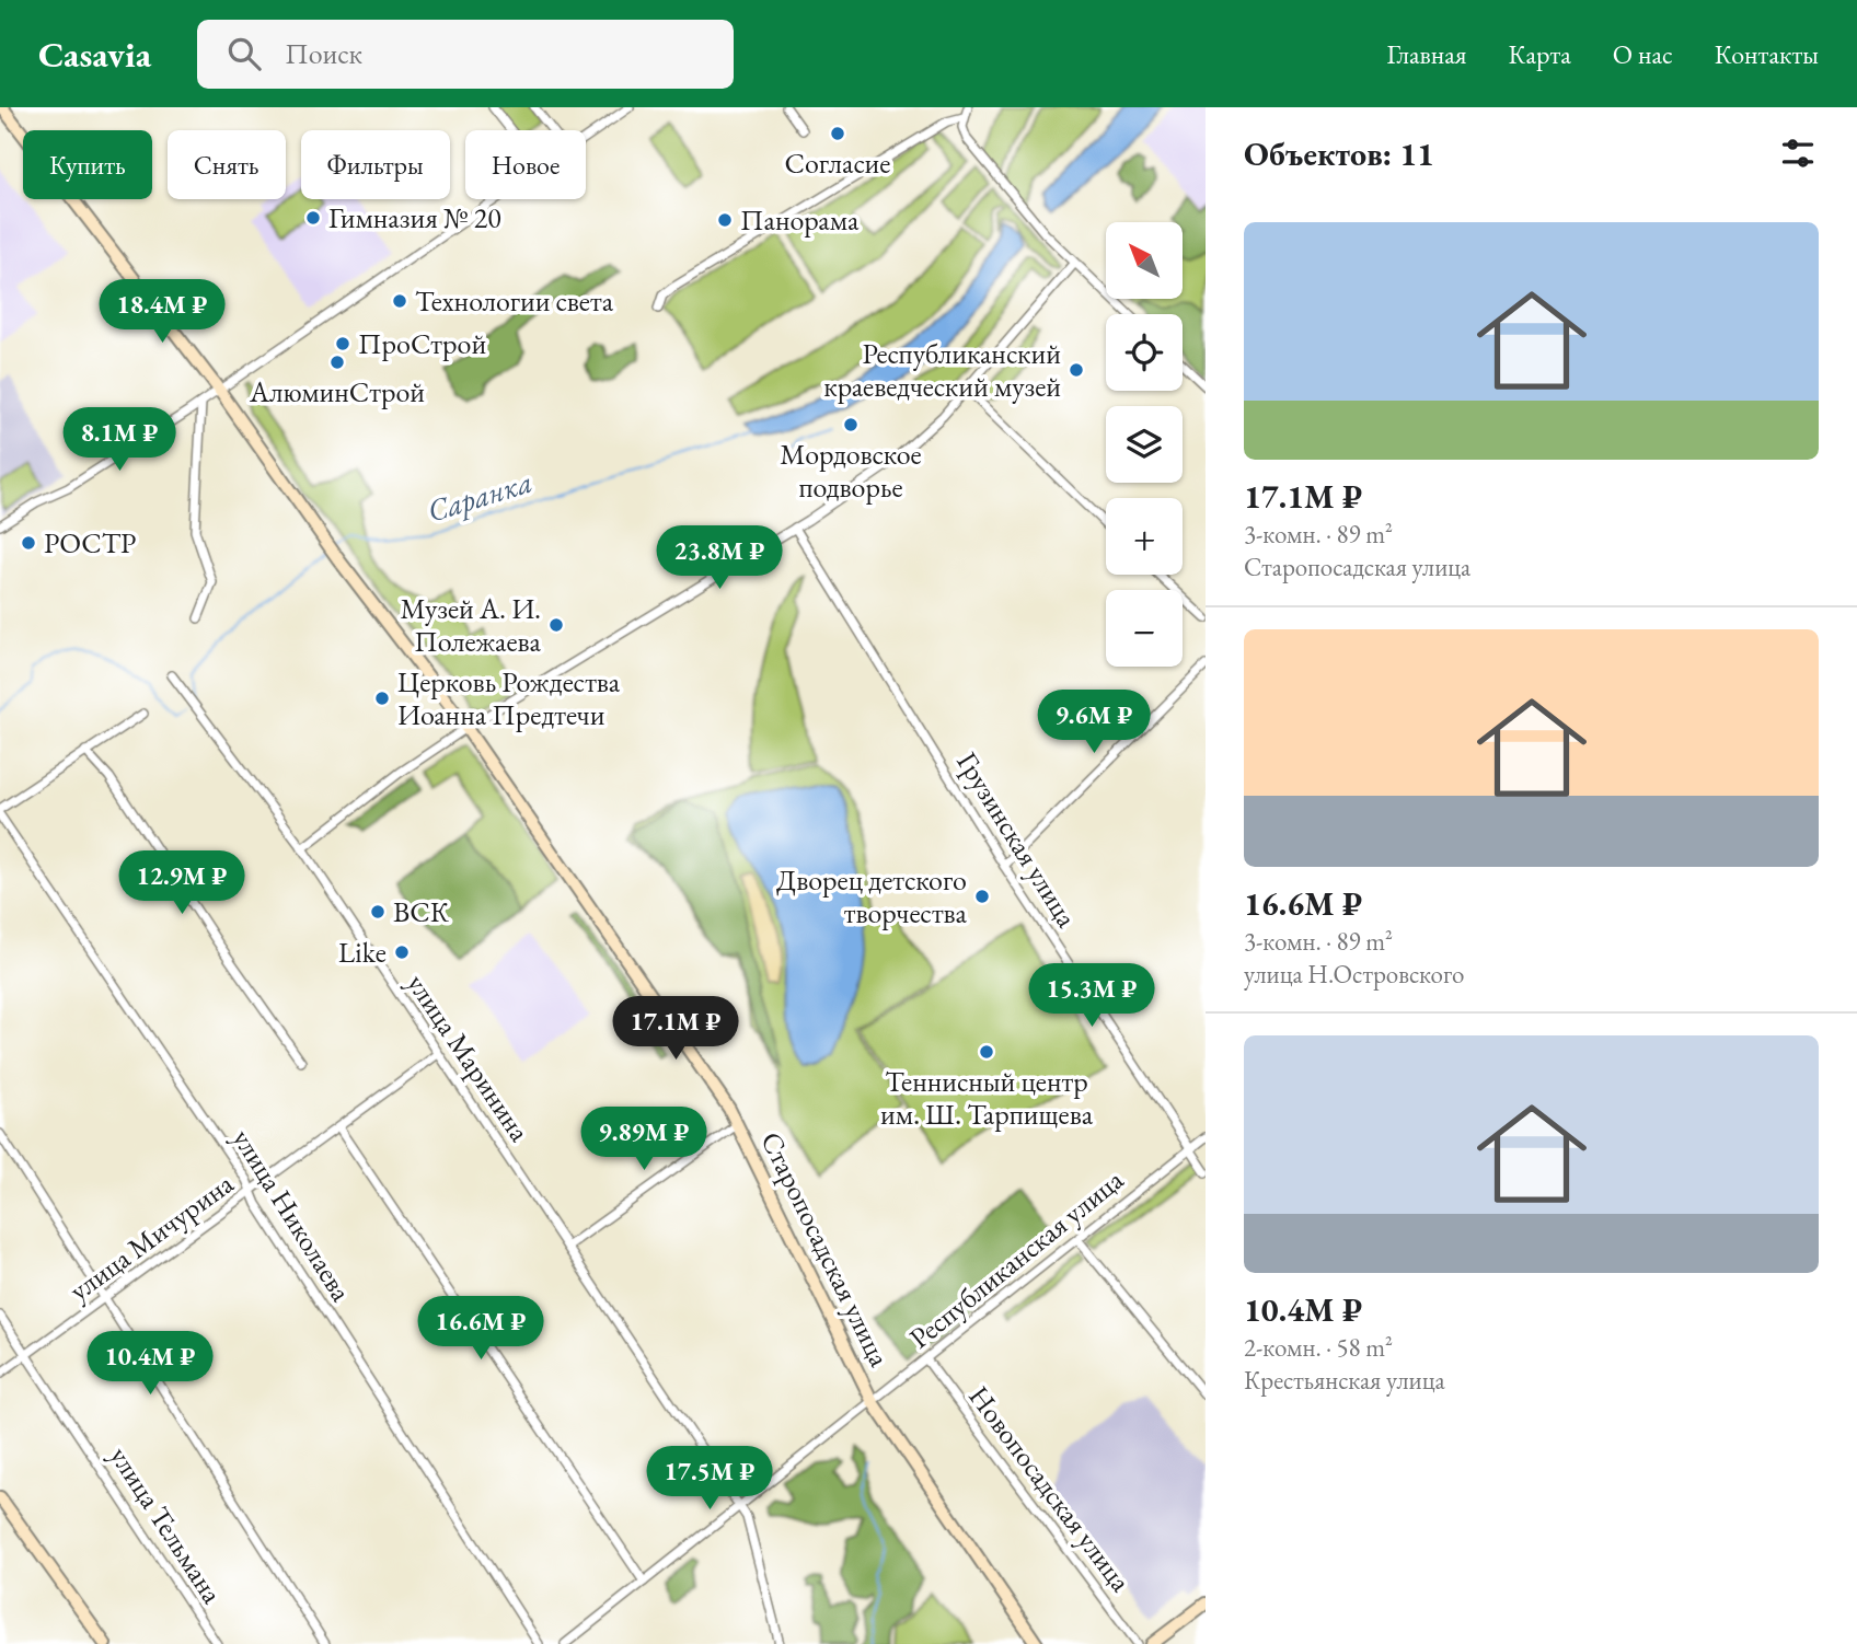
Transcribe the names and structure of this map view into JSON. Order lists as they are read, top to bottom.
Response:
{
  "streets": {
    "main road": ["Старопосадская улица"],
    "street": [
      "Грузинская улица",
      "улица Маринина",
      "улица Николаева",
      "улица Мичурина",
      "Республиканская улица",
      "Новопосадская улица",
      "улица Тельмана"
    ]
  },
  "crossings": [
    ["Грузинская улица", "Республиканская улица"],
    ["улица Маринина", "улица Мичурина"],
    ["улица Маринина", "Республиканская улица"],
    ["улица Николаева", "улица Мичурина"],
    ["улица Мичурина", "улица Тельмана"],
    ["Старопосадская улица", "Республиканская улица"],
    ["Республиканская улица", "Новопосадская улица"]
  ],
  "water": ["Саранка"],
  "places": [
    "Согласие",
    "Гимназия № 20",
    "Панорама",
    "Технологии света",
    "ПроСтрой",
    "АлюминСтрой",
    "Республиканский краеведческий музей",
    "Мордовское подворье",
    "РОСТР",
    "Музей А. И. Полежаева",
    "Церковь Рождества Иоанна Предтечи",
    "Дворец детского творчества",
    "ВСК",
    "Like",
    "Теннисный центр им. Ш. Тарпищева"
  ],
  "north": "top left",
  "page": {
    "header": "Casavia",
    "search": "Поиск",
    "nav": [
      "Главная",
      "Карта",
      "О нас",
      "Контакты"
    ],
    "heading": "Объектов: 11",
    "chip": [
      "Купить",
      "Снять",
      "Фильтры",
      "Новое"
    ],
    "list": [
      {
        "name": "17.1M ₽",
        "note": "3-комн. · 89 m² · Старопосадская улица"
      },
      {
        "name": "16.6M ₽",
        "note": "3-комн. · 89 m² · улица Н.Островского"
      },
      {
        "name": "10.4M ₽",
        "note": "2-комн. · 58 m² · Крестьянская улица"
      }
    ],
    "map_buttons": ["+", "−"],
    "price": [
      "18.4M ₽",
      "8.1M ₽",
      "23.8M ₽",
      "9.6M ₽",
      "12.9M ₽",
      "15.3M ₽",
      "17.1M ₽",
      "9.89M ₽",
      "16.6M ₽",
      "10.4M ₽",
      "17.5M ₽"
    ]
  }
}
